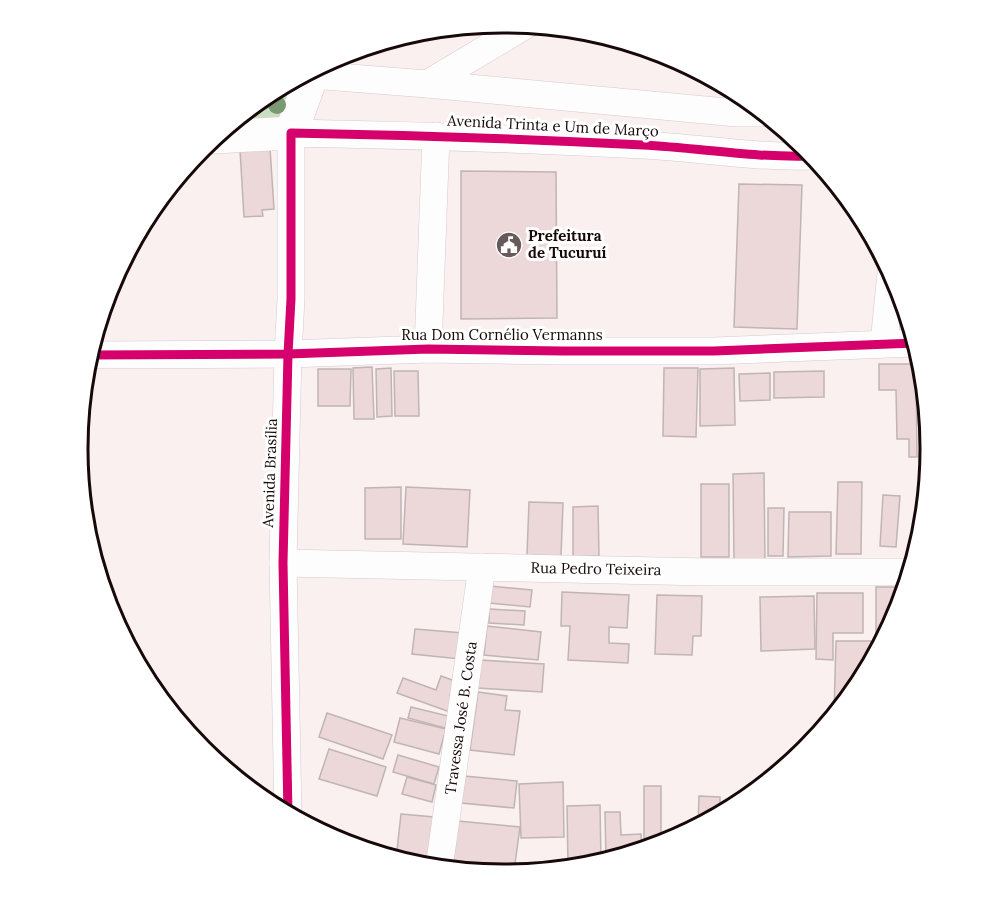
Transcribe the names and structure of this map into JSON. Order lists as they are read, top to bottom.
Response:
{
  "streets": {
    "main road": ["Avenida Trinta e Um de Março", "Avenida Brasília"],
    "street": ["Rua Dom Cornélio Vermanns", "Rua Pedro Teixeira", "Travessa José B. Costa"]
  },
  "crossings": [
    ["Avenida Trinta e Um de Março", "Avenida Brasília"],
    ["Rua Dom Cornélio Vermanns", "Avenida Brasília"],
    ["Avenida Brasília", "Rua Pedro Teixeira"],
    ["Rua Pedro Teixeira", "Travessa José B. Costa"]
  ],
  "places": {
    "public building": ["Prefeitura de Tucuruí"]
  }
}
